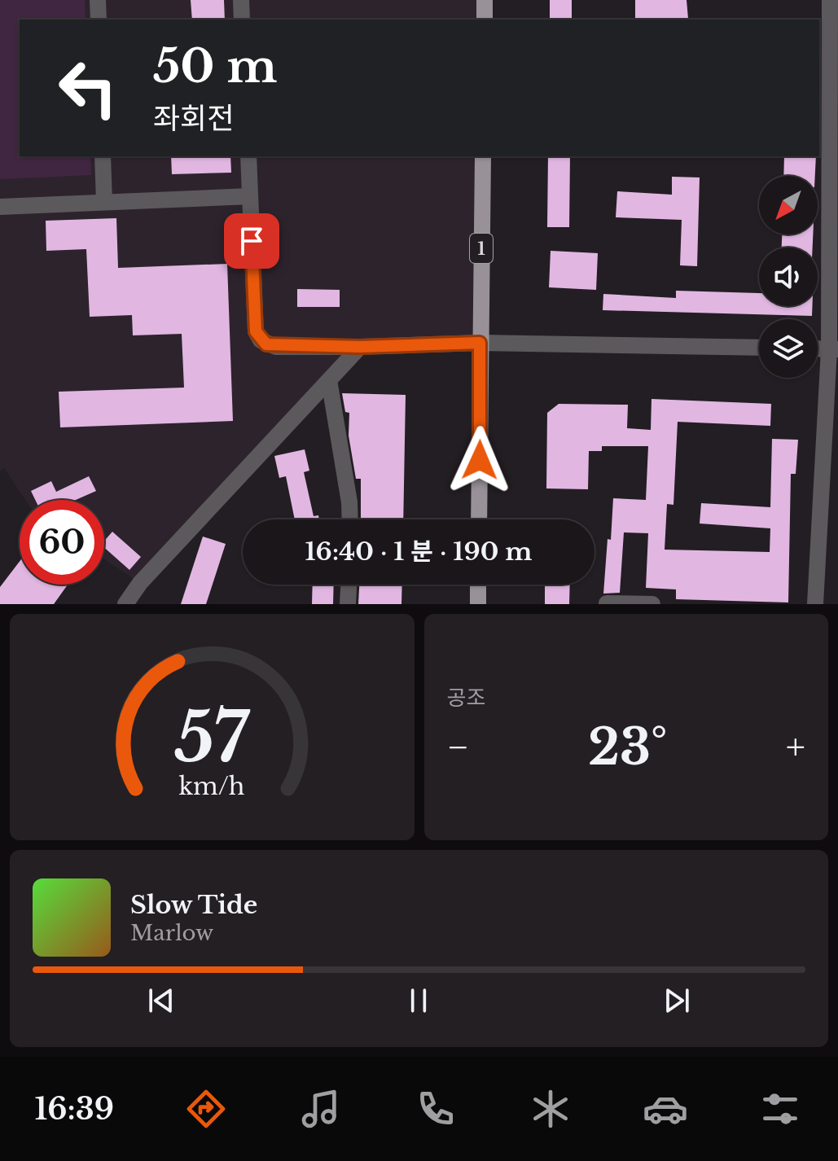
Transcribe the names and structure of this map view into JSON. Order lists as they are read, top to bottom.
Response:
{
  "streets": {
    "main road": ["1"]
  },
  "north": "bottom left",
  "page": {
    "turn": ["50 m", "좌회전"],
    "limit": "60",
    "trip": "16:40 · 1 분 · 190 m",
    "tile": "공조",
    "heat": ["−", "23°", "+"],
    "song": ["Slow Tide", "Marlow"],
    "tabs": "16:39",
    "gauge": ["57", "km/h"]
  }
}
